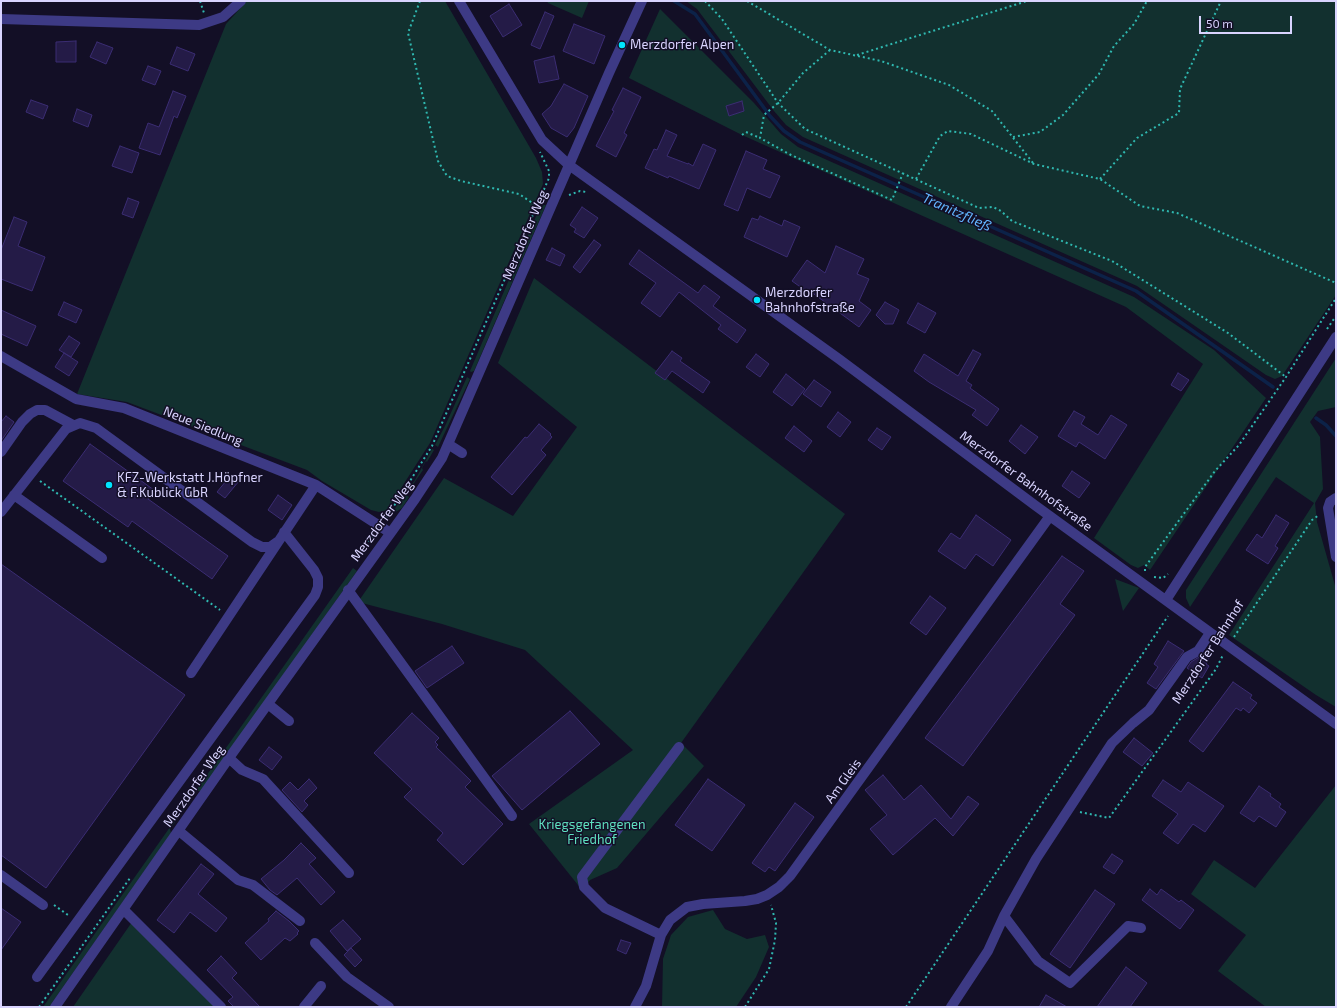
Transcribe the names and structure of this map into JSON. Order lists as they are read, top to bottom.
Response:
{
  "streets": {
    "street": [
      "Merzdorfer Weg",
      "Neue Siedlung",
      "Merzdorfer Bahnhofstraße",
      "Am Gleis"
    ],
    "path": ["Merzdorfer Bahnhof"]
  },
  "crossings": [
    ["Merzdorfer Weg", "Neue Siedlung"],
    ["Merzdorfer Weg", "Merzdorfer Bahnhofstraße"],
    ["Merzdorfer Bahnhofstraße", "Merzdorfer Bahnhof"],
    ["Merzdorfer Bahnhofstraße", "Am Gleis"]
  ],
  "water": ["Tranitzfließ"],
  "parks": ["Kriegsgefangenen Friedhof"],
  "places": ["Merzdorfer Alpen", "Merzdorfer Bahnhofstraße", "KFZ-Werkstatt J.Höpfner & F.Kublick GbR"],
  "scale_bar": "50 m"
}
